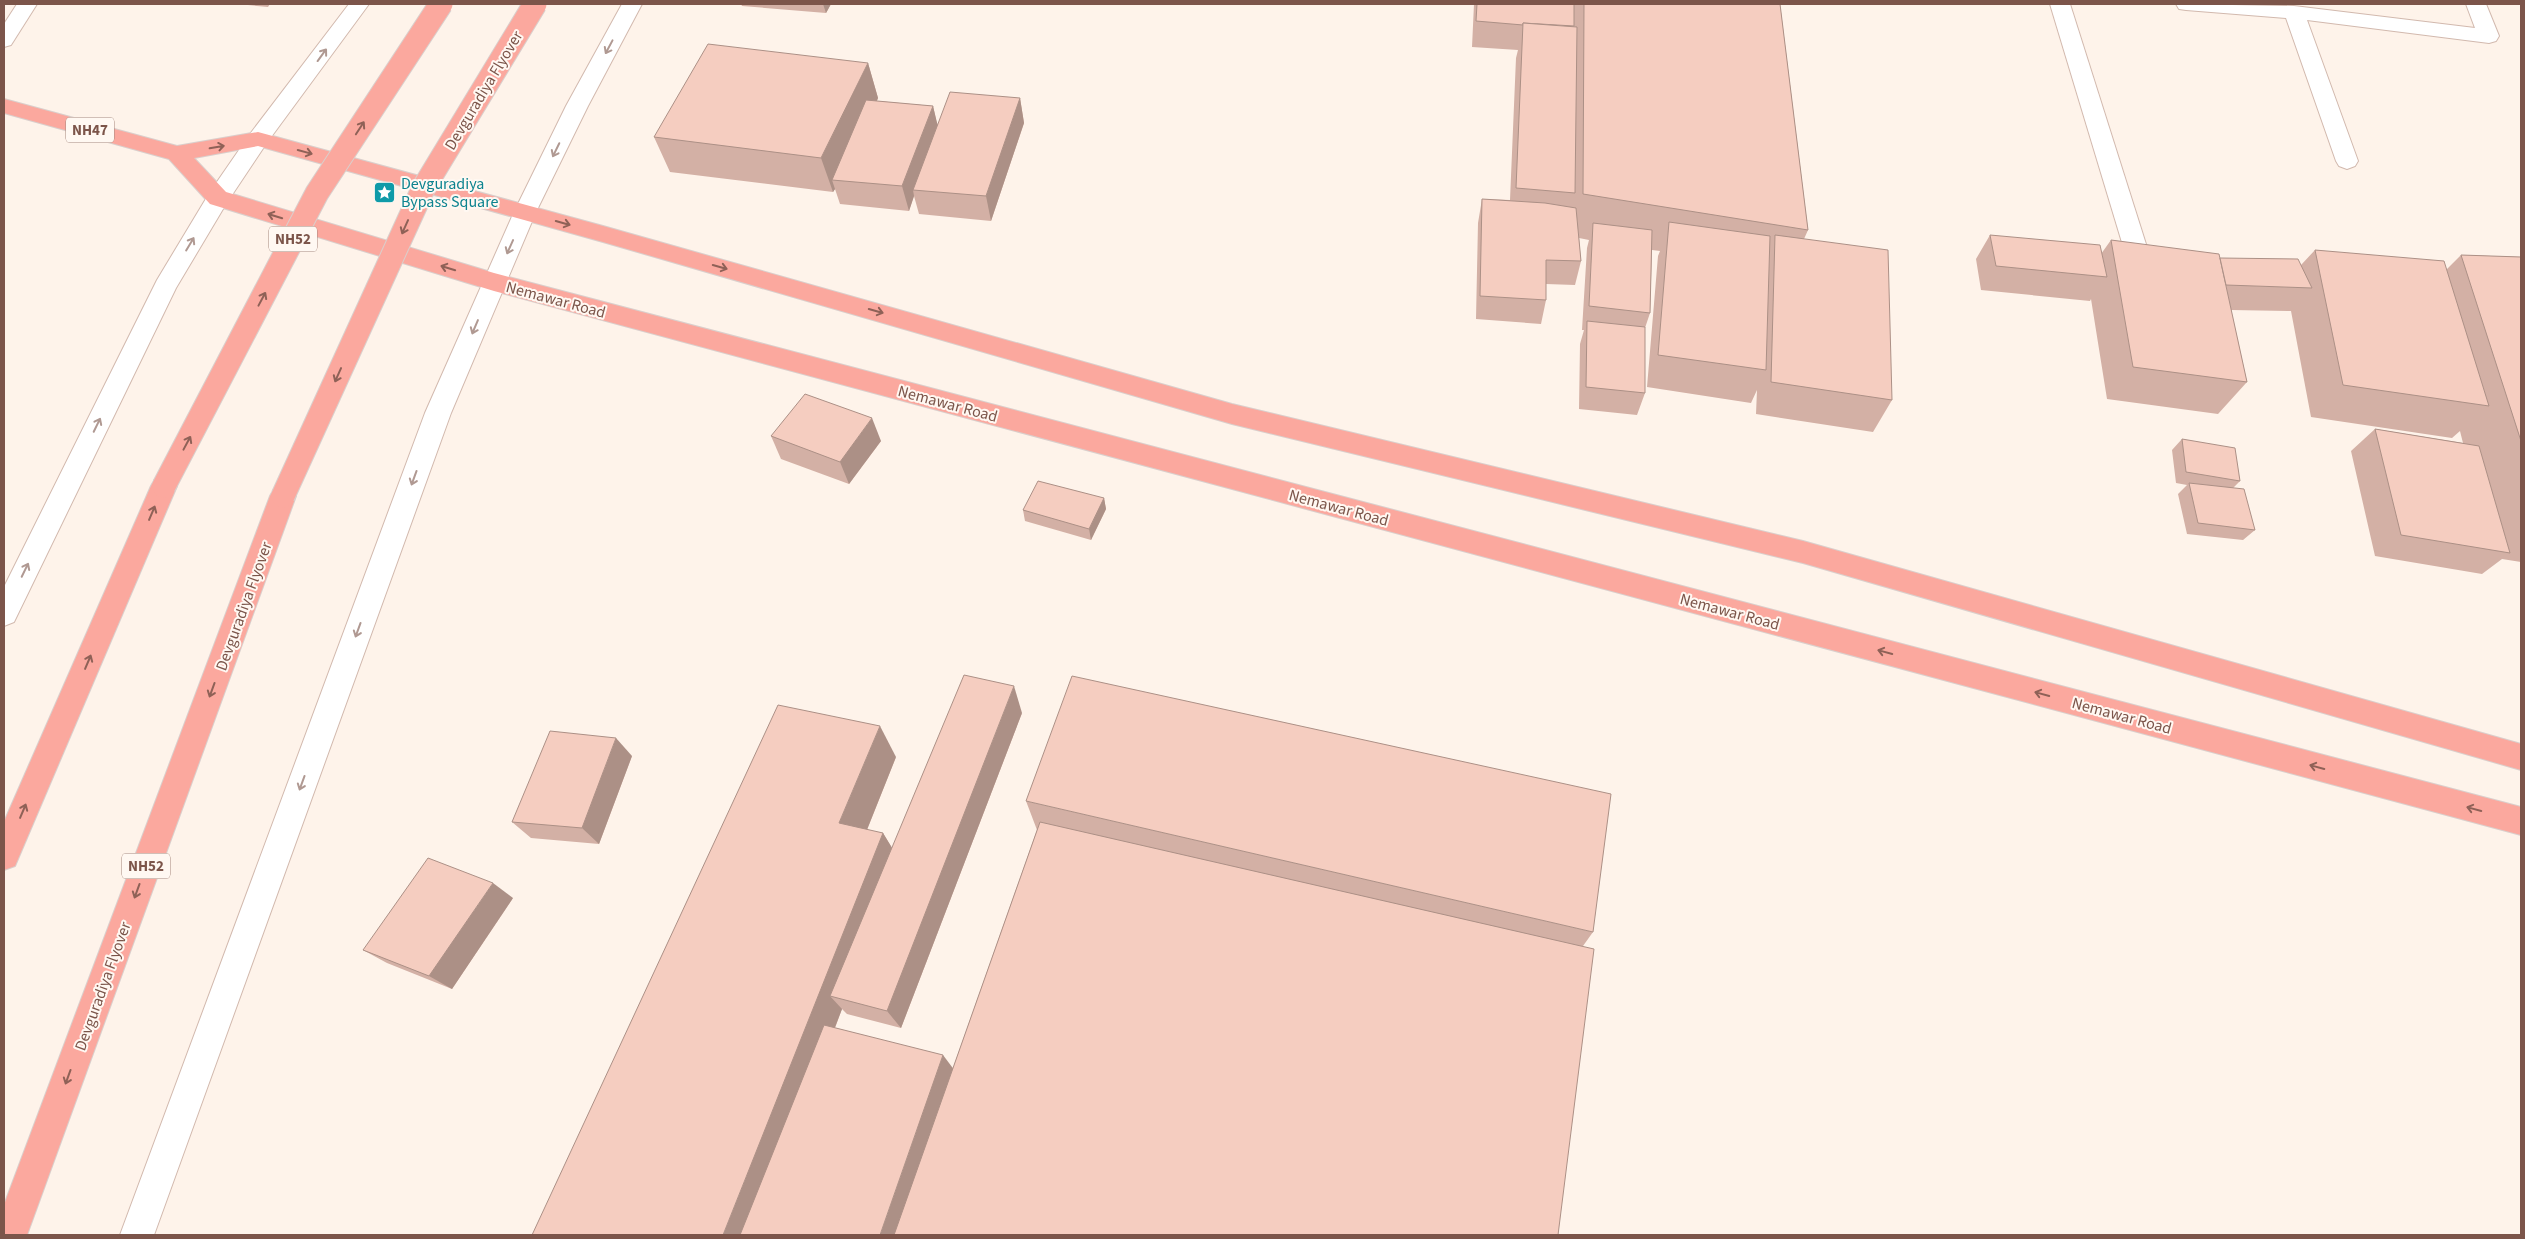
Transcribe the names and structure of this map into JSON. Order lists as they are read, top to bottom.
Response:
{
  "streets": {
    "highway": [
      "Devguradiya Flyover",
      "NH47",
      "NH52",
      "Nemawar Road"
    ]
  },
  "places": {
    "place": ["Devguradiya Bypass Square"]
  }
}
